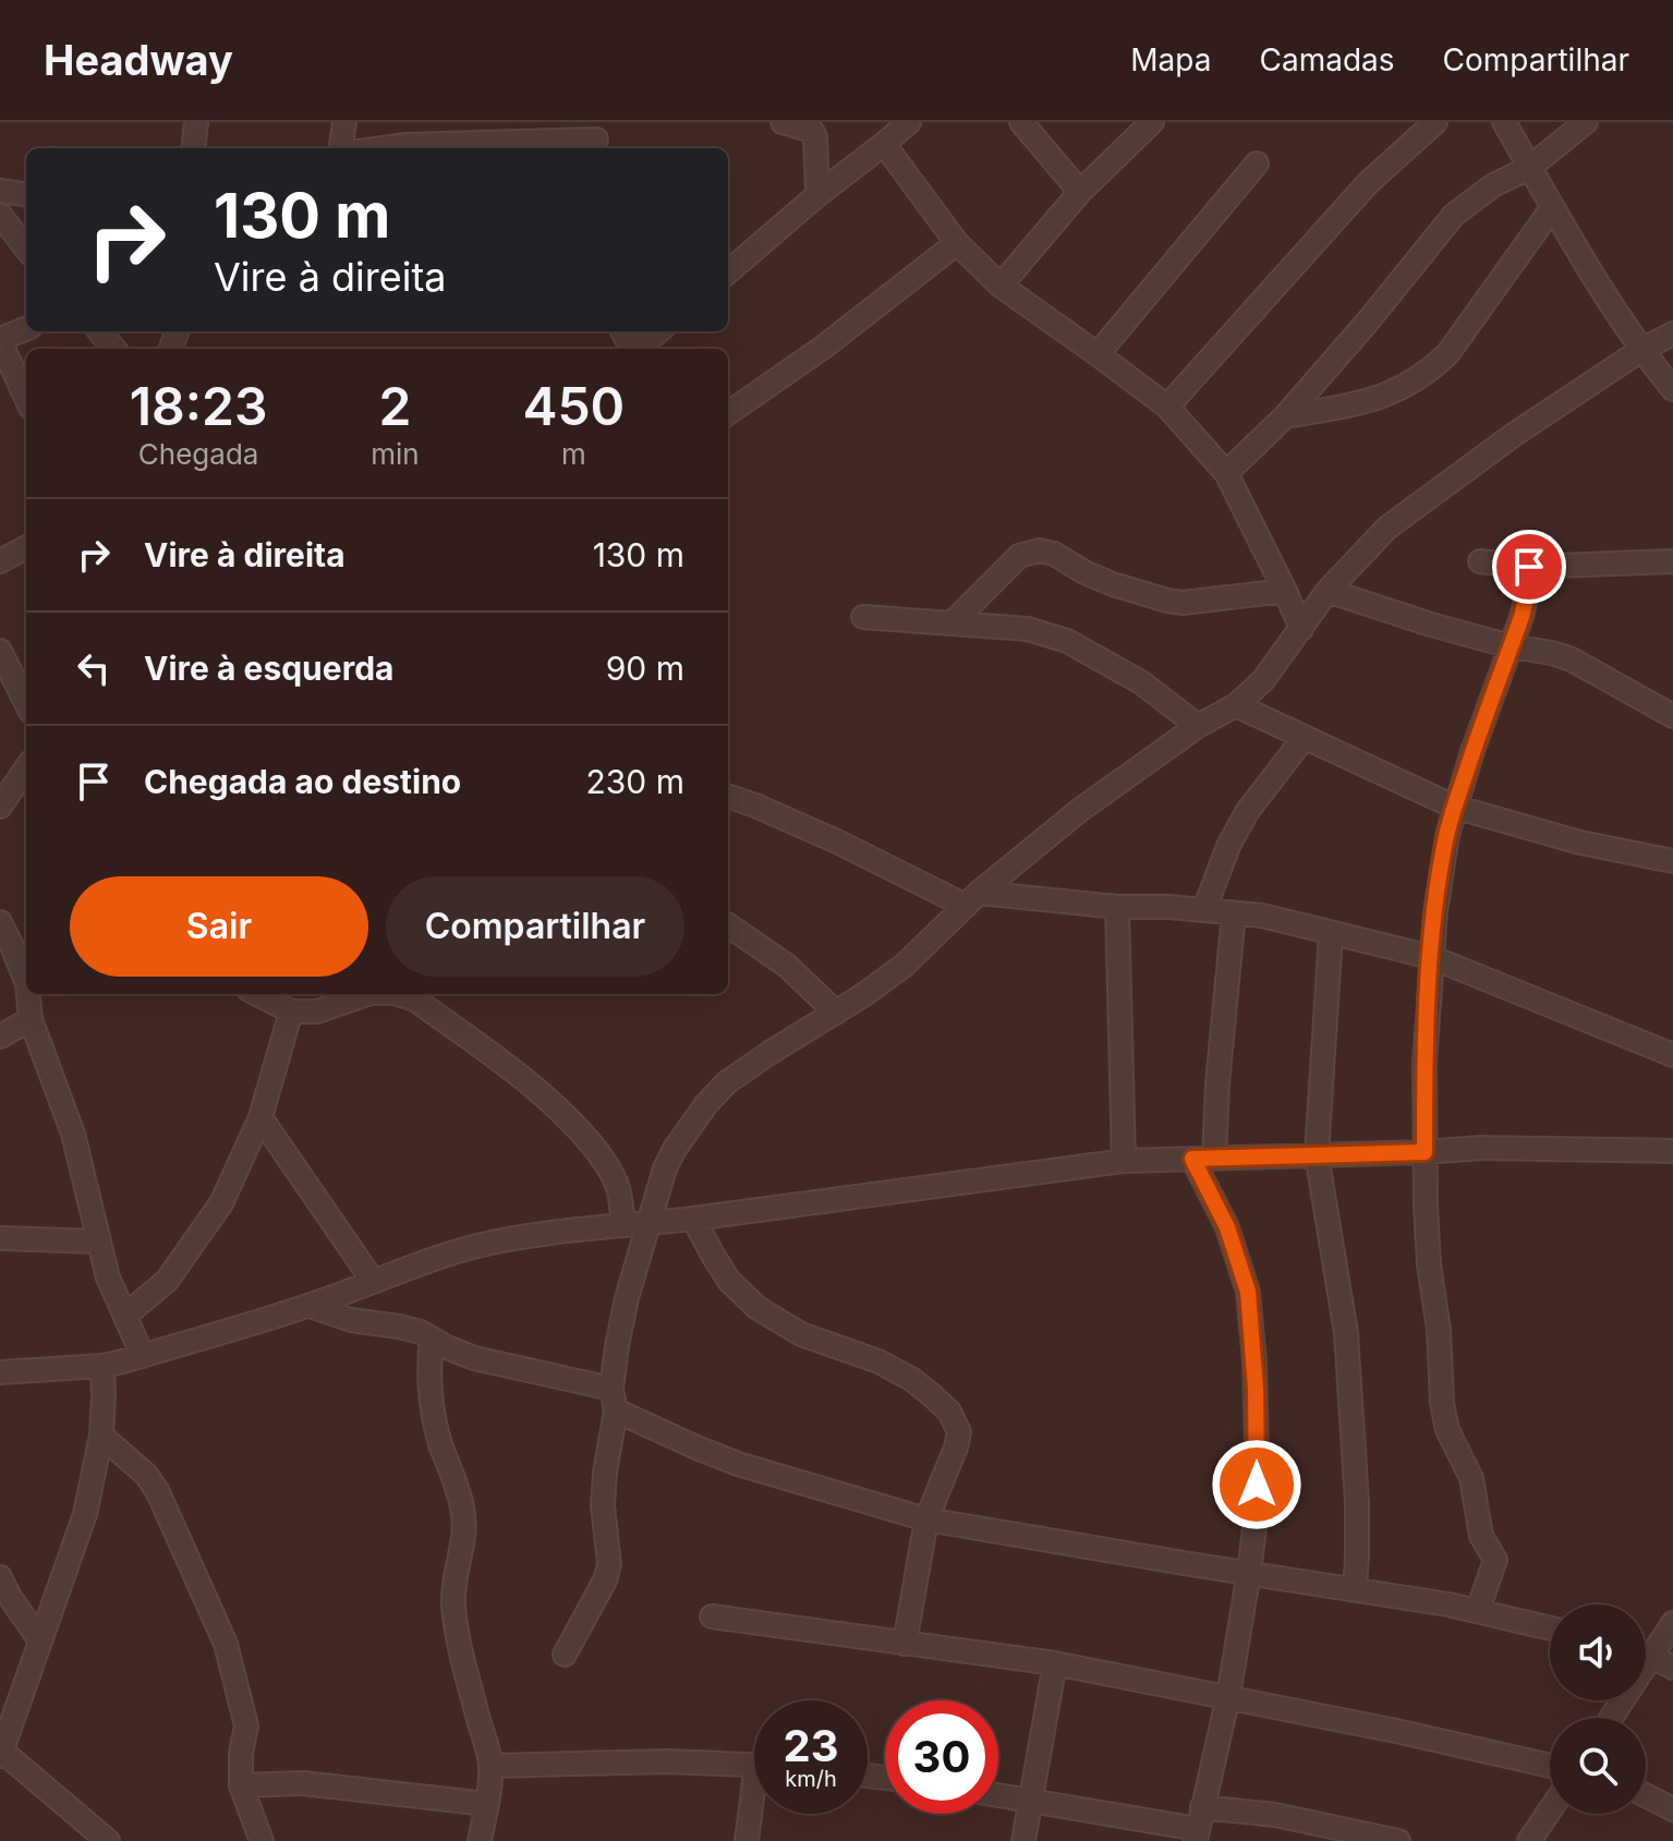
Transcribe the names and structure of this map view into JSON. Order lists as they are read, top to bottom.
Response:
{
  "page": {
    "header": "Headway",
    "nav": ["Mapa", "Camadas", "Compartilhar"],
    "turn": ["130 m", "Vire à direita"],
    "eta": [
      "18:23",
      "Chegada",
      "2",
      "min",
      "450",
      "m"
    ],
    "list": [
      {
        "name": "Vire à direita",
        "value": "130 m"
      },
      {
        "name": "Vire à esquerda",
        "value": "90 m"
      },
      {
        "name": "Chegada ao destino",
        "value": "230 m"
      }
    ],
    "buttons": ["Sair", "Compartilhar"],
    "speed": "23 km/h",
    "limit": "30"
  }
}
